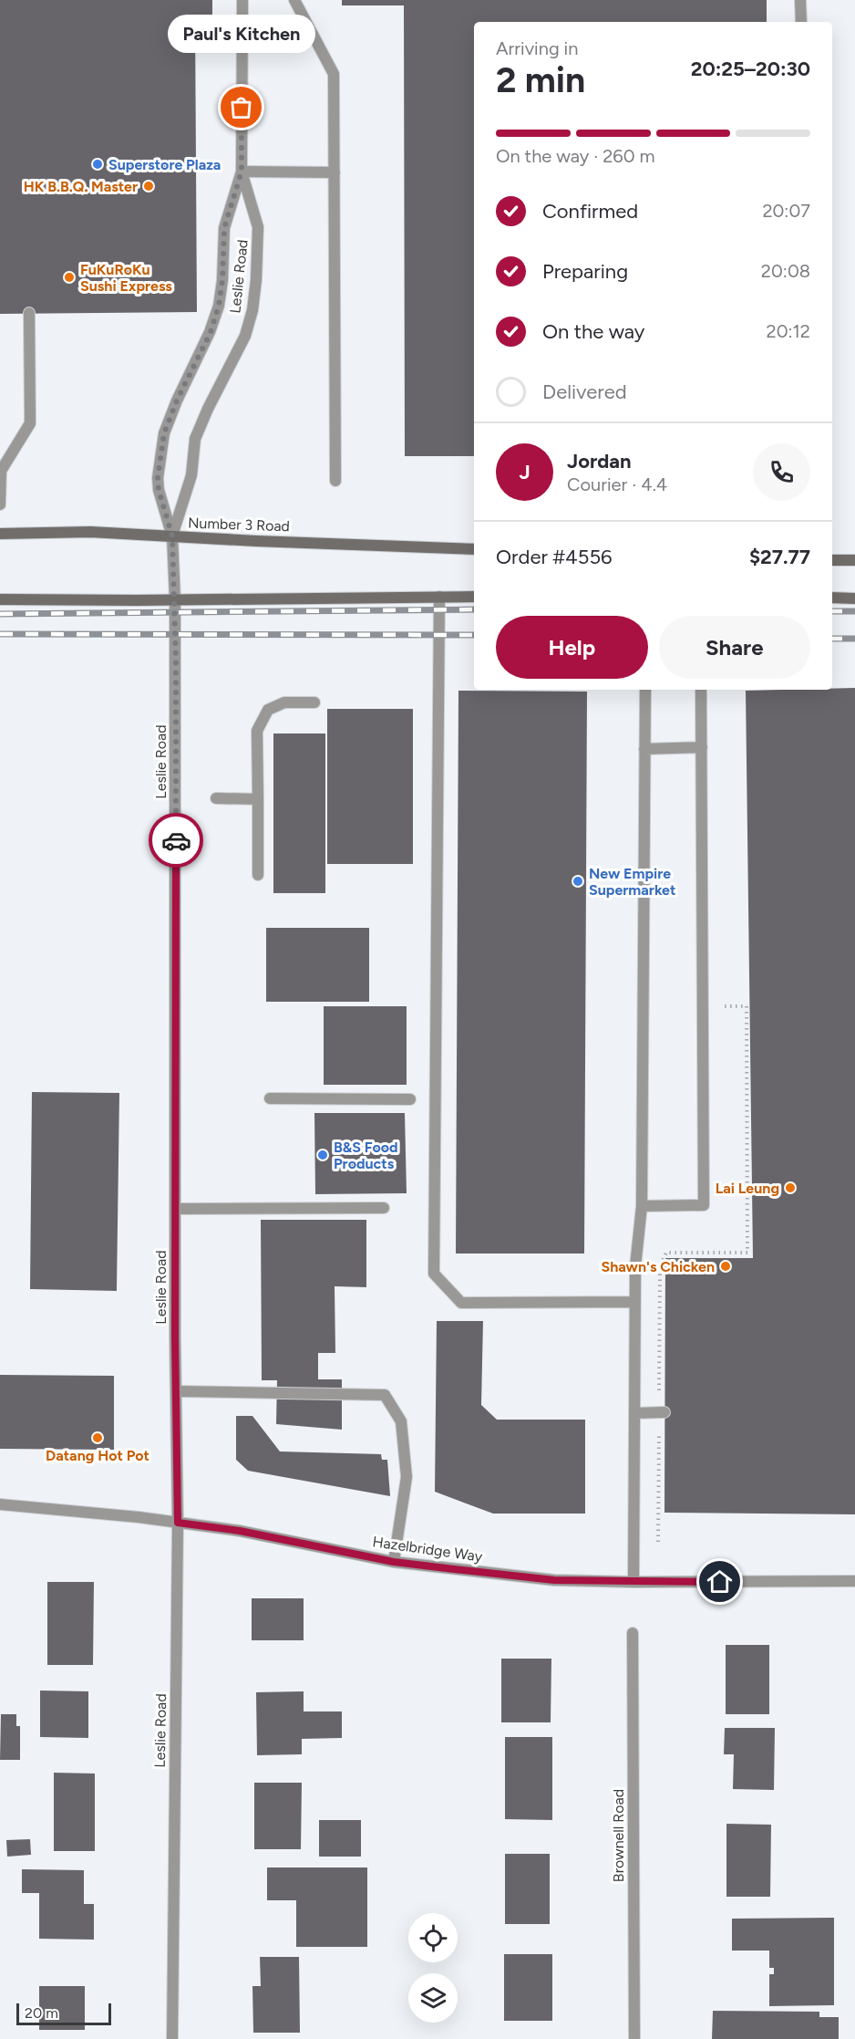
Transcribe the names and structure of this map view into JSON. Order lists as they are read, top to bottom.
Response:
{
  "streets": {
    "main road": ["Number 3 Road"],
    "street": ["Leslie Road", "Hazelbridge Way", "Brownell Road"]
  },
  "crossings": [
    ["Leslie Road", "Number 3 Road"],
    ["Leslie Road", "Hazelbridge Way"]
  ],
  "places": [
    "Paul's Kitchen",
    "Superstore Plaza",
    "HK B.B.Q. Master",
    "FuKuRoKu Sushi Express",
    "New Empire Supermarket",
    "B&S Food Products",
    "Lai Leung",
    "Shawn's Chicken",
    "Datang Hot Pot"
  ],
  "scale_bar": "20 m",
  "page": {
    "bubble": "Paul's Kitchen",
    "heading": ["2 min", "Arriving in", "20:25–20:30"],
    "panel": [
      "Jordan",
      "Courier · 4.4",
      "Order #4556",
      "$27.77"
    ],
    "bar": "On the way · 260 m",
    "list": [
      ["Confirmed", "20:07"],
      ["Preparing", "20:08"],
      ["On the way", "20:12"],
      "Delivered"
    ],
    "round": "J",
    "buttons": ["Help", "Share"],
    "scale": "20 m"
  }
}
